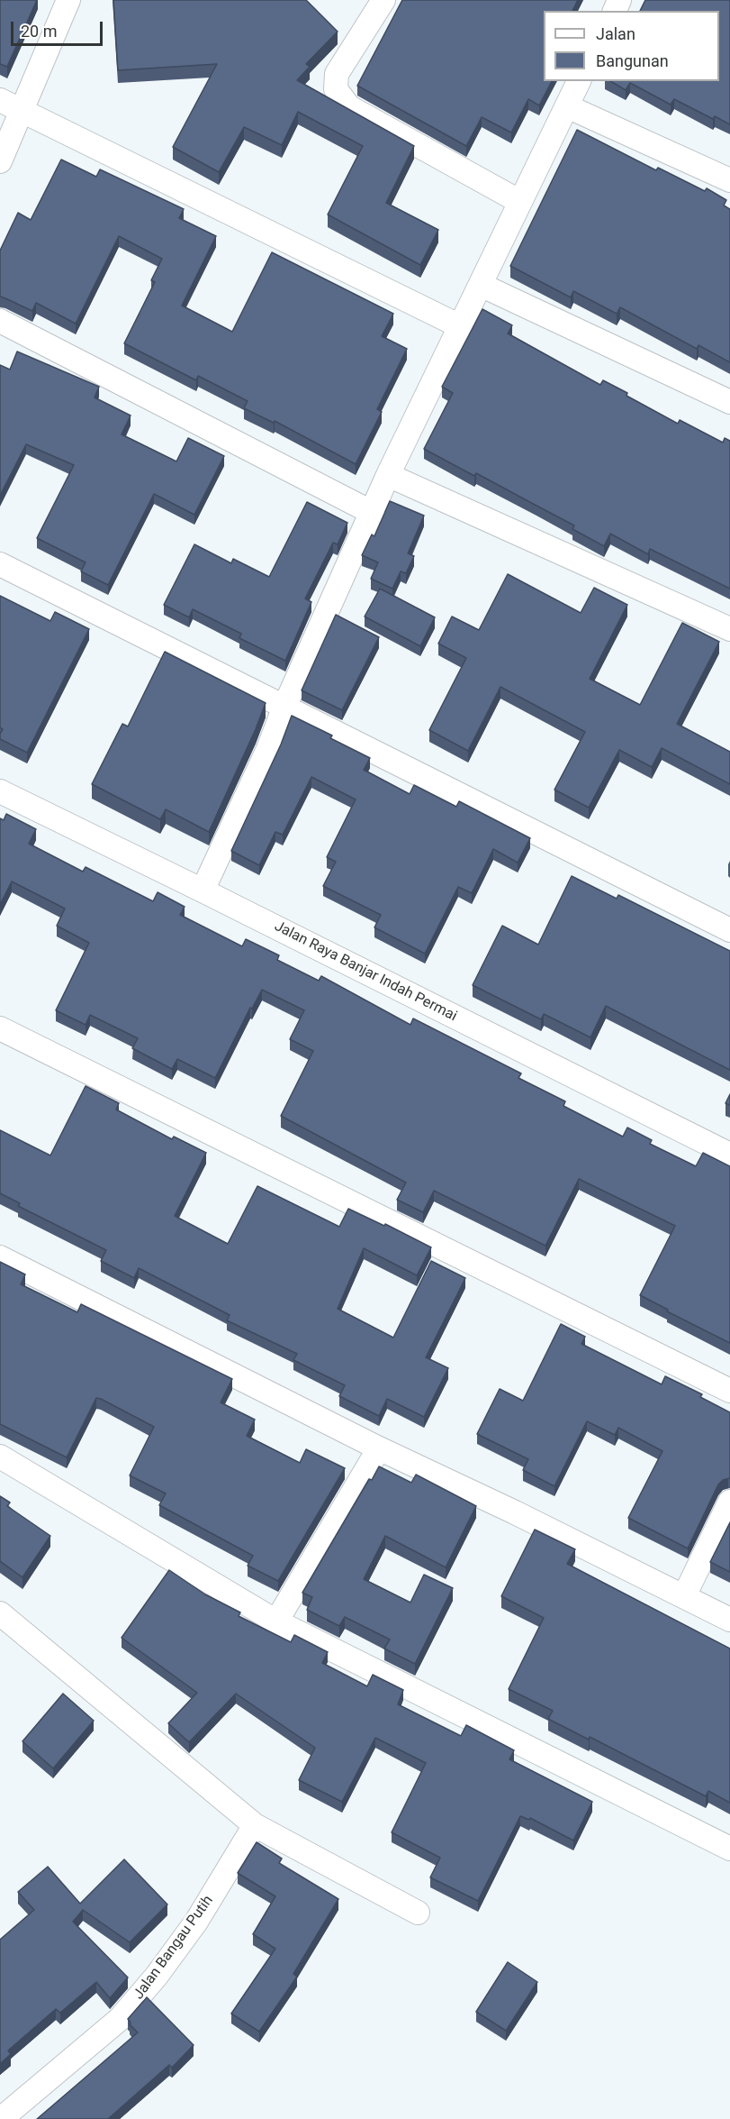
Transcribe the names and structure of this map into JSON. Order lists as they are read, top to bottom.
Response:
{
  "streets": {
    "street": ["Jalan Raya Banjar Indah Permai", "Jalan Bangau Putih"]
  },
  "legend": ["Jalan", "Bangunan"],
  "scale_bar": "20 m"
}
